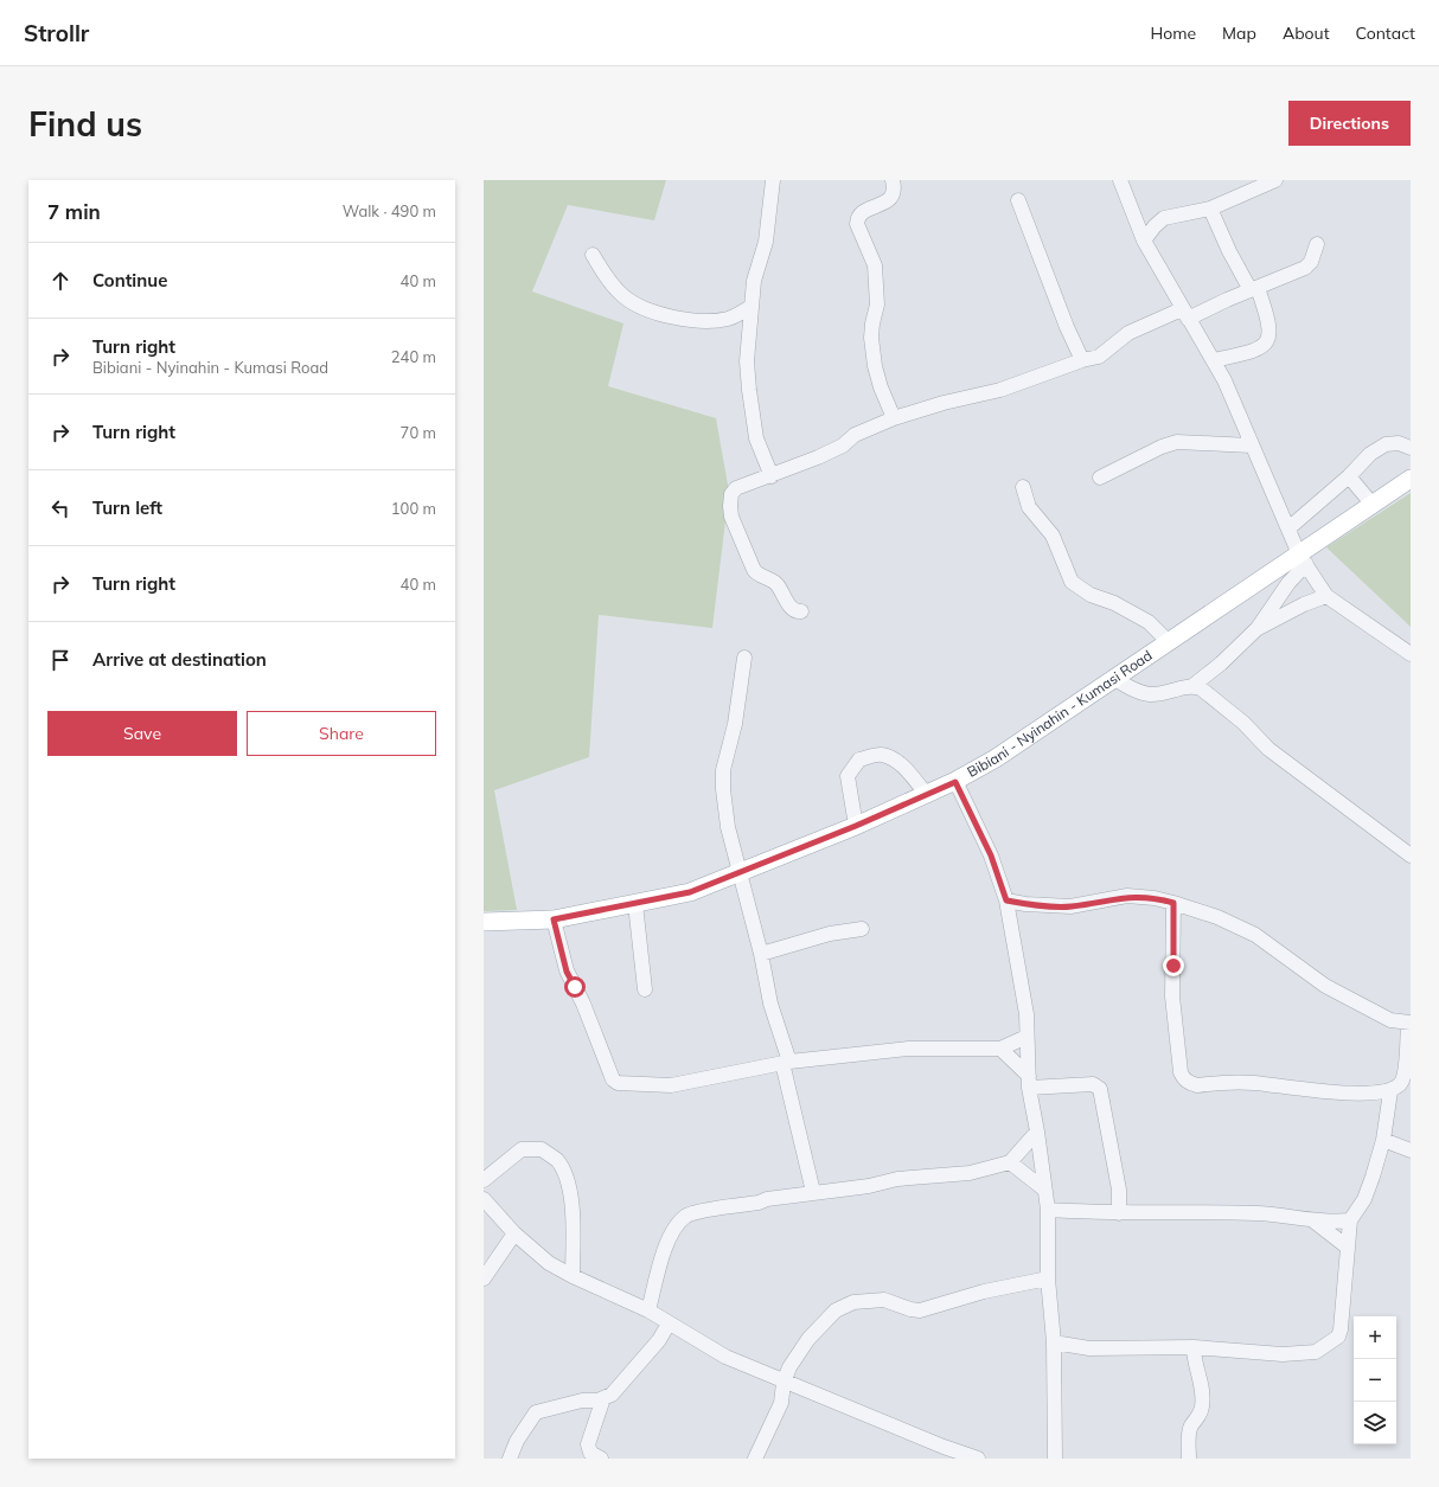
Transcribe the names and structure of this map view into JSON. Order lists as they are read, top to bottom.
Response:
{
  "streets": {
    "main road": ["Bibiani - Nyinahin - Kumasi Road"]
  },
  "page": {
    "header": "Strollr",
    "nav": [
      "Home",
      "Map",
      "About",
      "Contact"
    ],
    "buttons": [
      "Directions",
      ["Save", "Share"]
    ],
    "title": "Find us",
    "heading": ["7 min", "Walk · 490 m"],
    "list": [
      ["Continue", "40 m"],
      ["Turn right", "Bibiani - Nyinahin - Kumasi Road", "240 m"],
      ["Turn right", "70 m"],
      ["Turn left", "100 m"],
      ["Turn right", "40 m"],
      "Arrive at destination"
    ],
    "map_buttons": ["+", "−"]
  }
}
